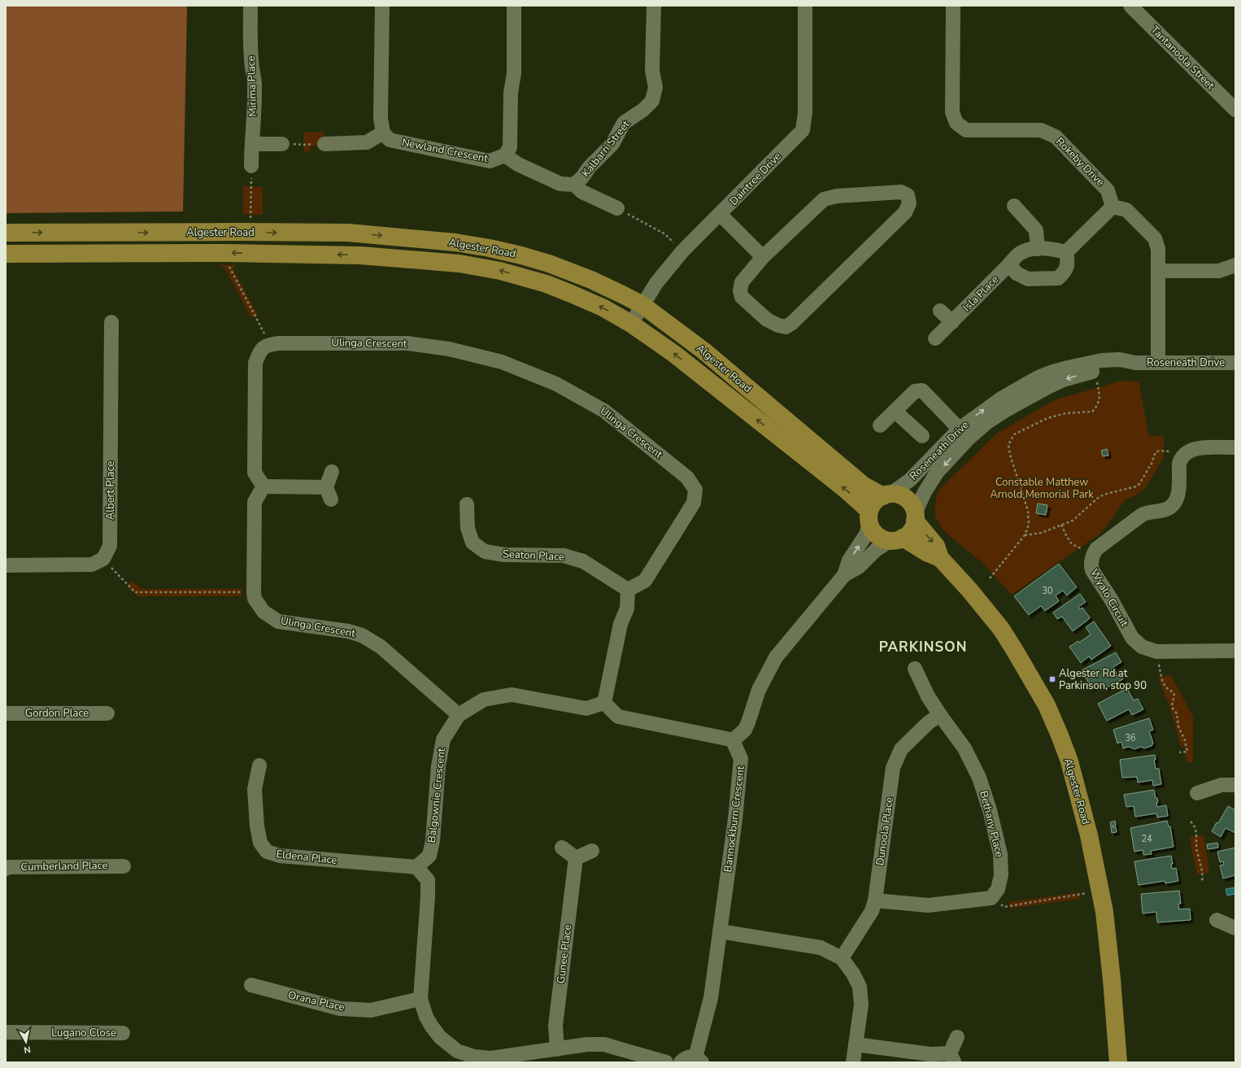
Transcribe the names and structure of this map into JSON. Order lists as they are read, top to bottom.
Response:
{
  "streets": {
    "main road": ["Algester Road"],
    "street": [
      "Tantanoola Street",
      "Mirima Place",
      "Kalbarri Street",
      "Newland Crescent",
      "Rokeby Drive",
      "Daintree Drive",
      "Isla Place",
      "Ulinga Crescent",
      "Roseneath Drive",
      "Albert Place",
      "Seaton Place",
      "Wyalo Circuit",
      "Gordon Place",
      "Balgownie Crescent",
      "Bannockburn Crescent",
      "Bethany Place",
      "Dunoola Place",
      "Eldena Place",
      "Cumberland Place",
      "Gunee Place",
      "Orana Place",
      "Lugano Close"
    ]
  },
  "crossings": [
    ["Kalbarri Street", "Newland Crescent"],
    ["Daintree Drive", "Algester Road"],
    ["Algester Road", "Roseneath Drive"],
    ["Ulinga Crescent", "Seaton Place"],
    ["Ulinga Crescent", "Balgownie Crescent"],
    ["Balgownie Crescent", "Eldena Place"],
    ["Bethany Place", "Dunoola Place"]
  ],
  "districts": ["PARKINSON"],
  "parks": ["Constable Matthew Arnold Memorial Park"],
  "places": {
    "transit": ["Algester Rd at Parkinson, stop 90"]
  },
  "house_numbers": ["30", "36", "24"],
  "north": "bottom"
}
